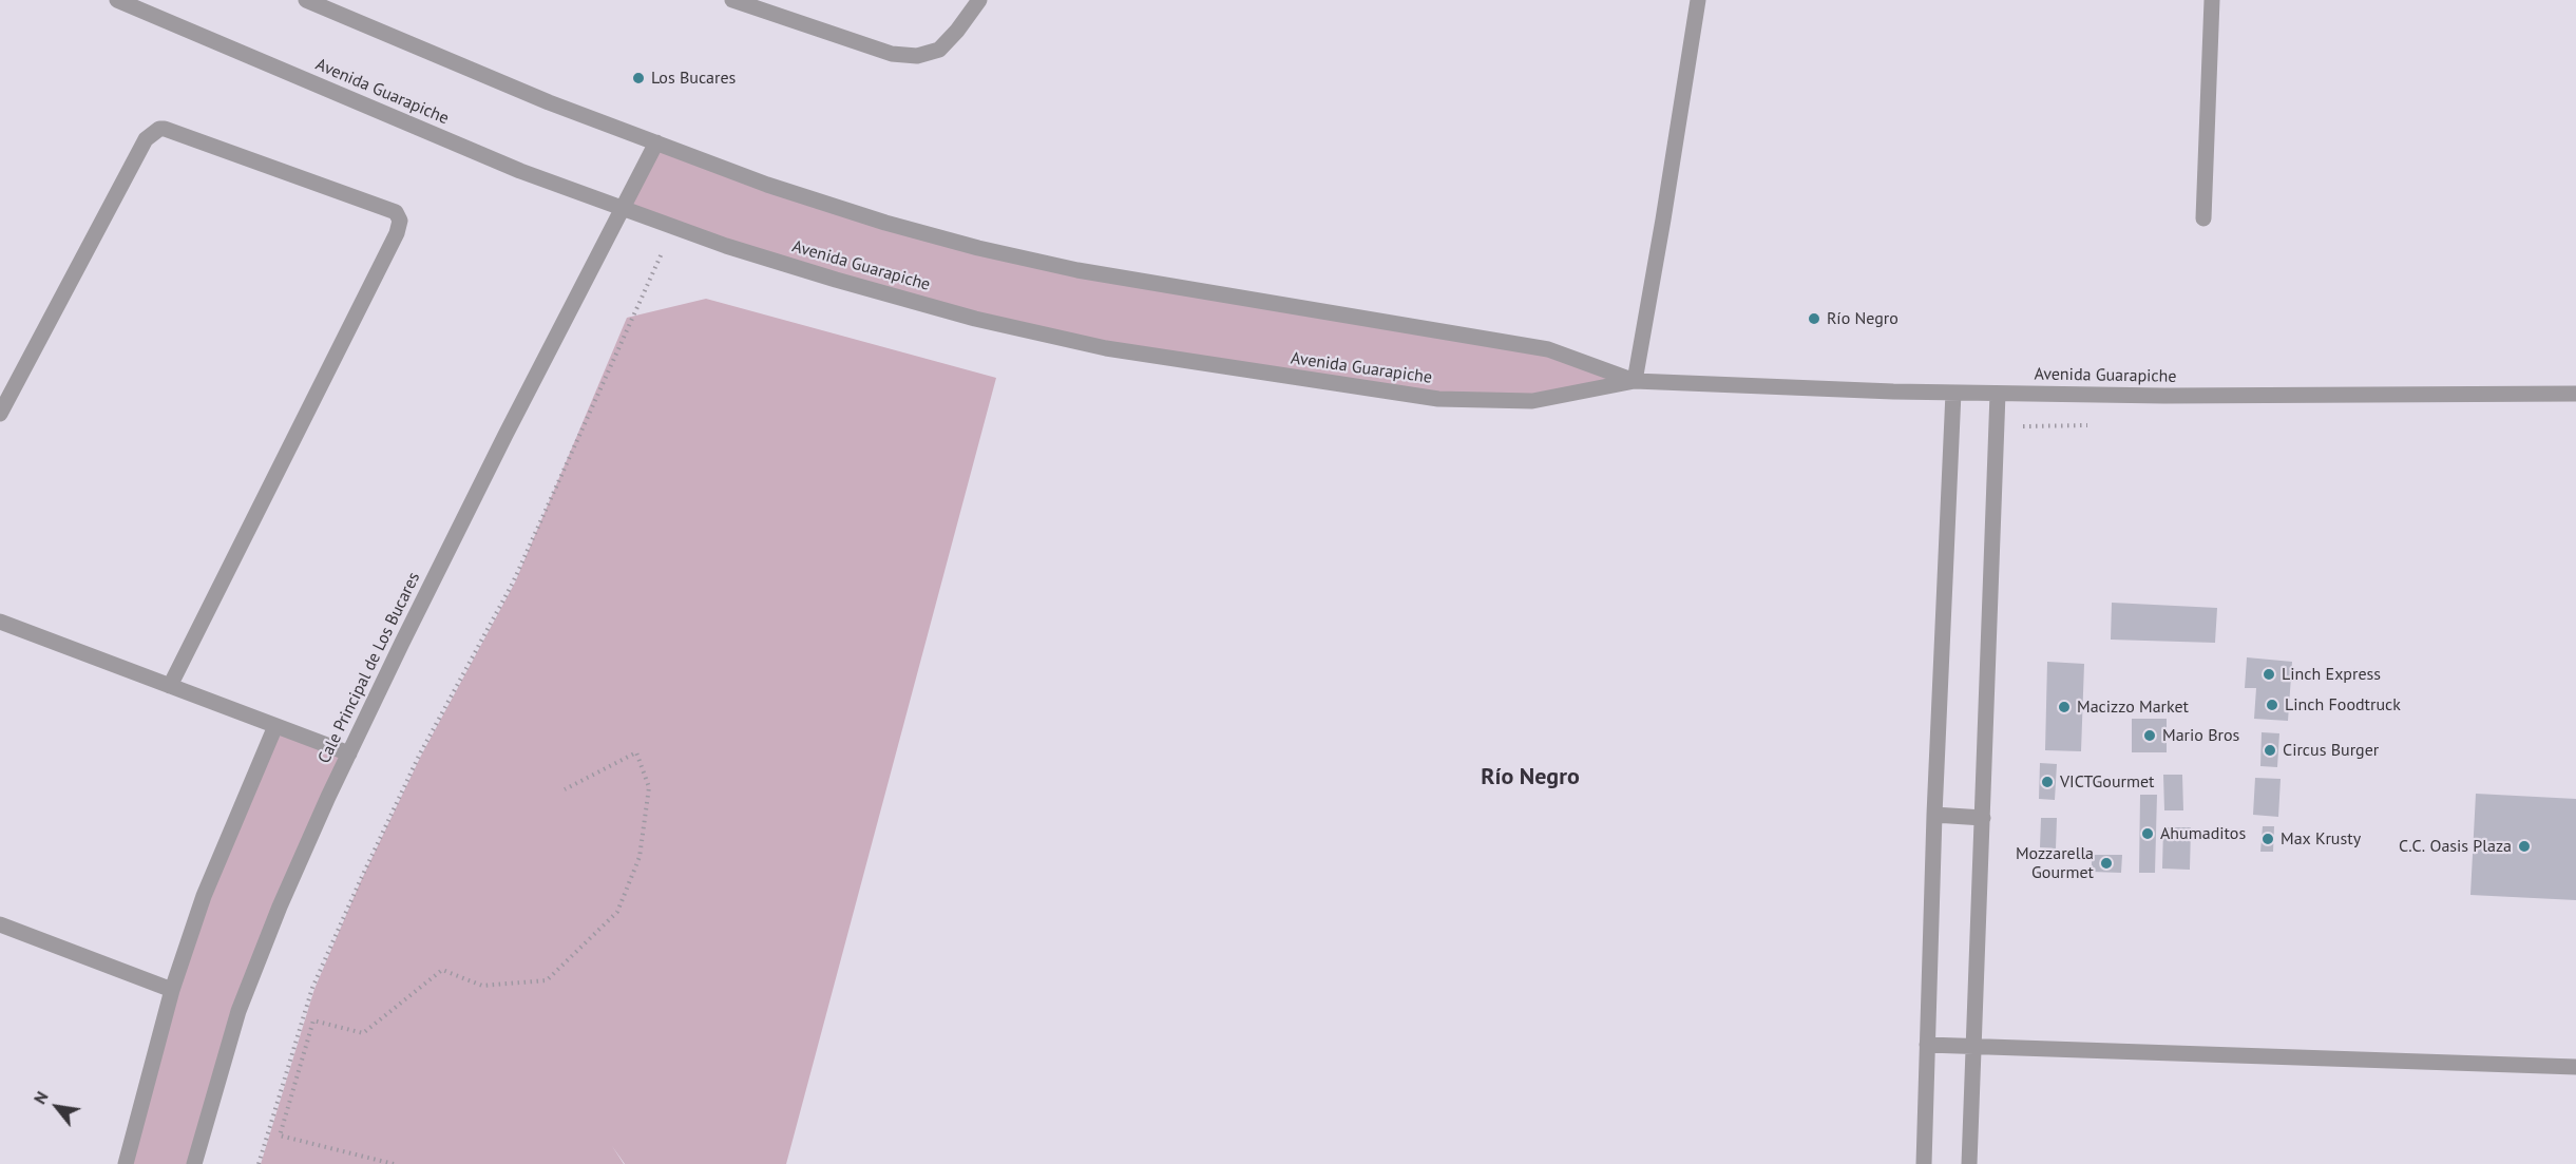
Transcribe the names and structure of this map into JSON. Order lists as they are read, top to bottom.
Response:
{
  "streets": {
    "street": ["Avenida Guarapiche", "Cale Principal de Los Bucares"]
  },
  "crossings": [
    ["Avenida Guarapiche", "Cale Principal de Los Bucares"]
  ],
  "districts": ["Río Negro"],
  "places": [
    "Los Bucares",
    "Río Negro",
    "Linch Express",
    "Linch Foodtruck",
    "Macizzo Market",
    "Mario Bros",
    "Circus Burger",
    "VICTGourmet",
    "Ahumaditos",
    "Max Krusty",
    "C.C. Oasis Plaza",
    "Mozzarella Gourmet"
  ],
  "north": "top left"
}
